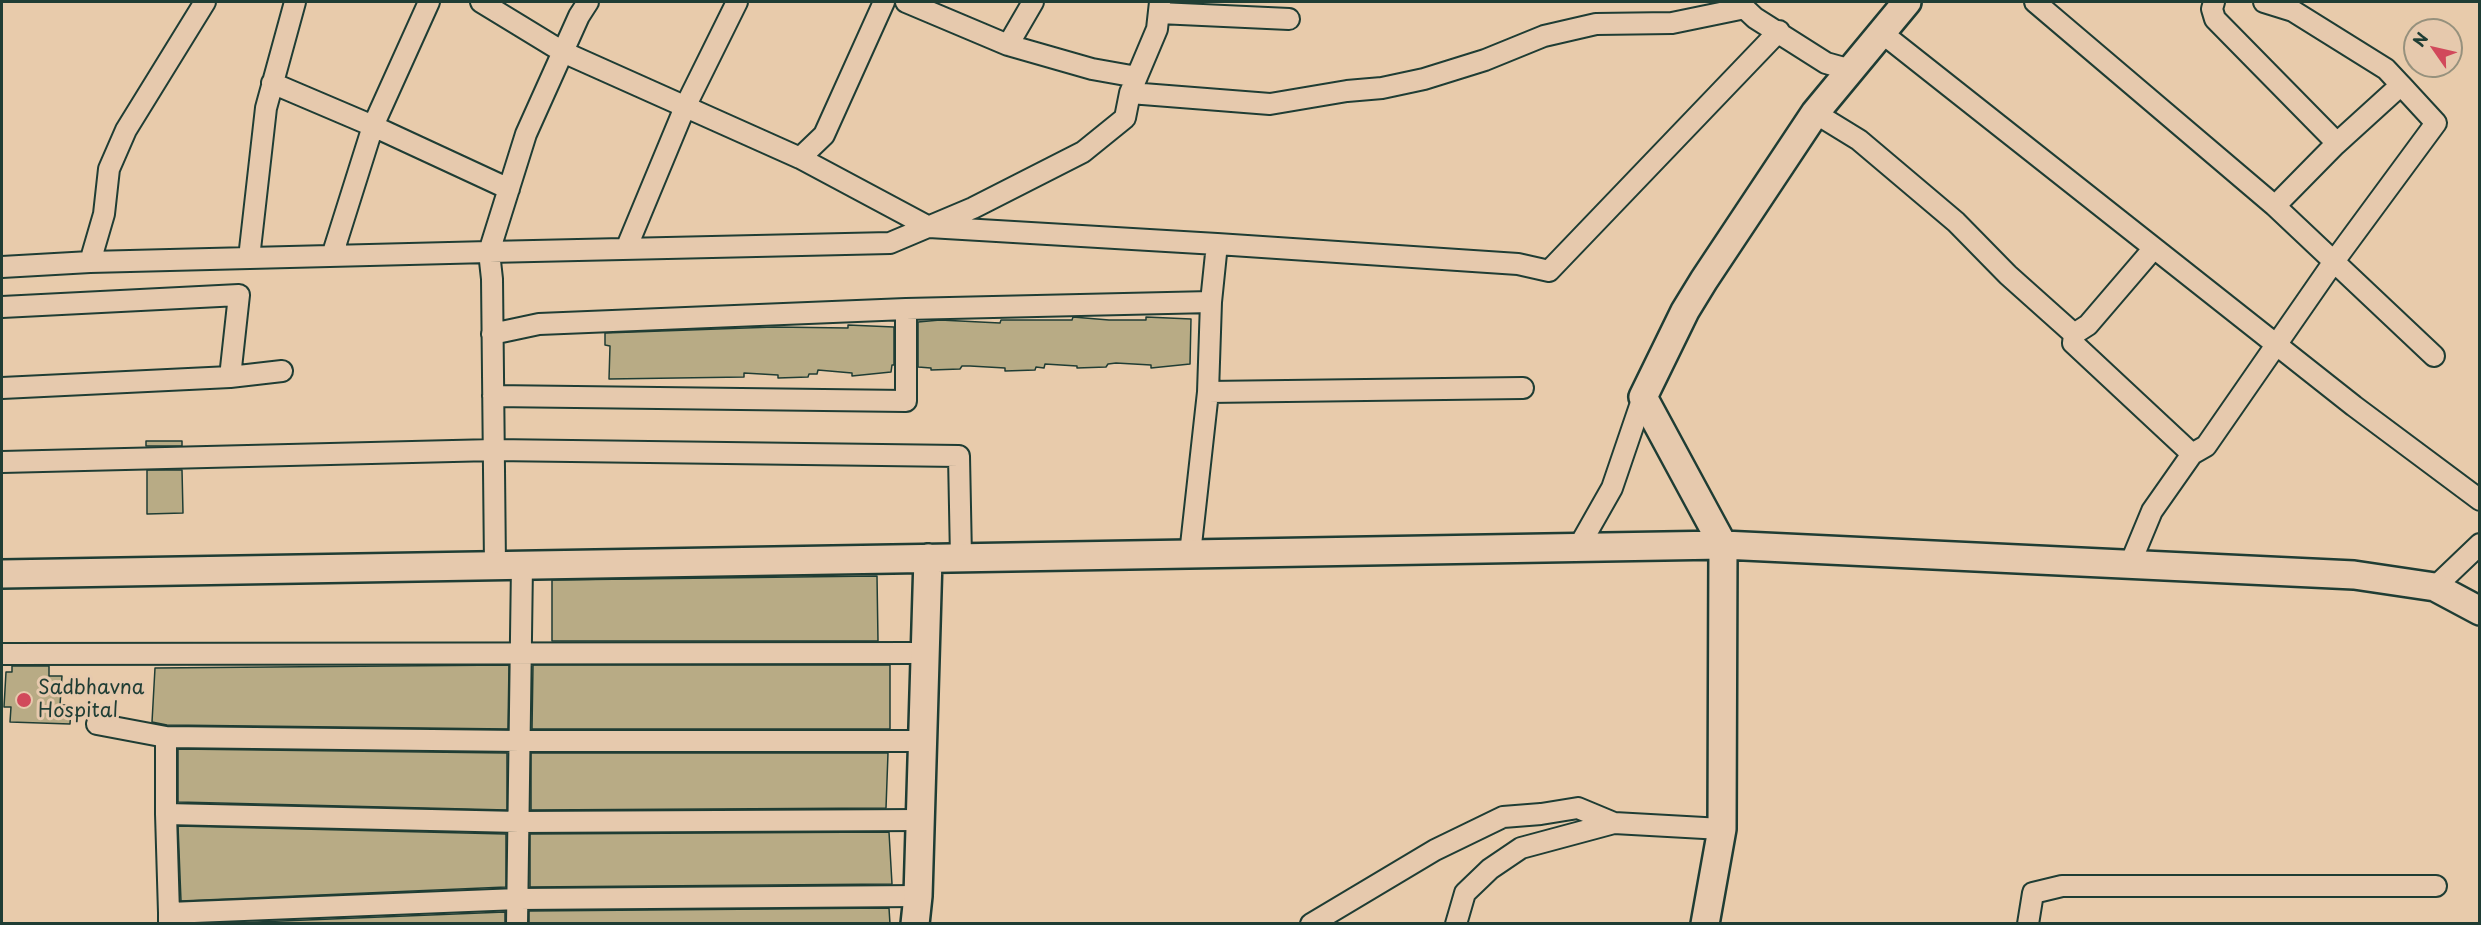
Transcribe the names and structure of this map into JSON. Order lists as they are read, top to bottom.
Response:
{
  "places": ["Sadbhavna Hospital"],
  "north": "top left"
}
